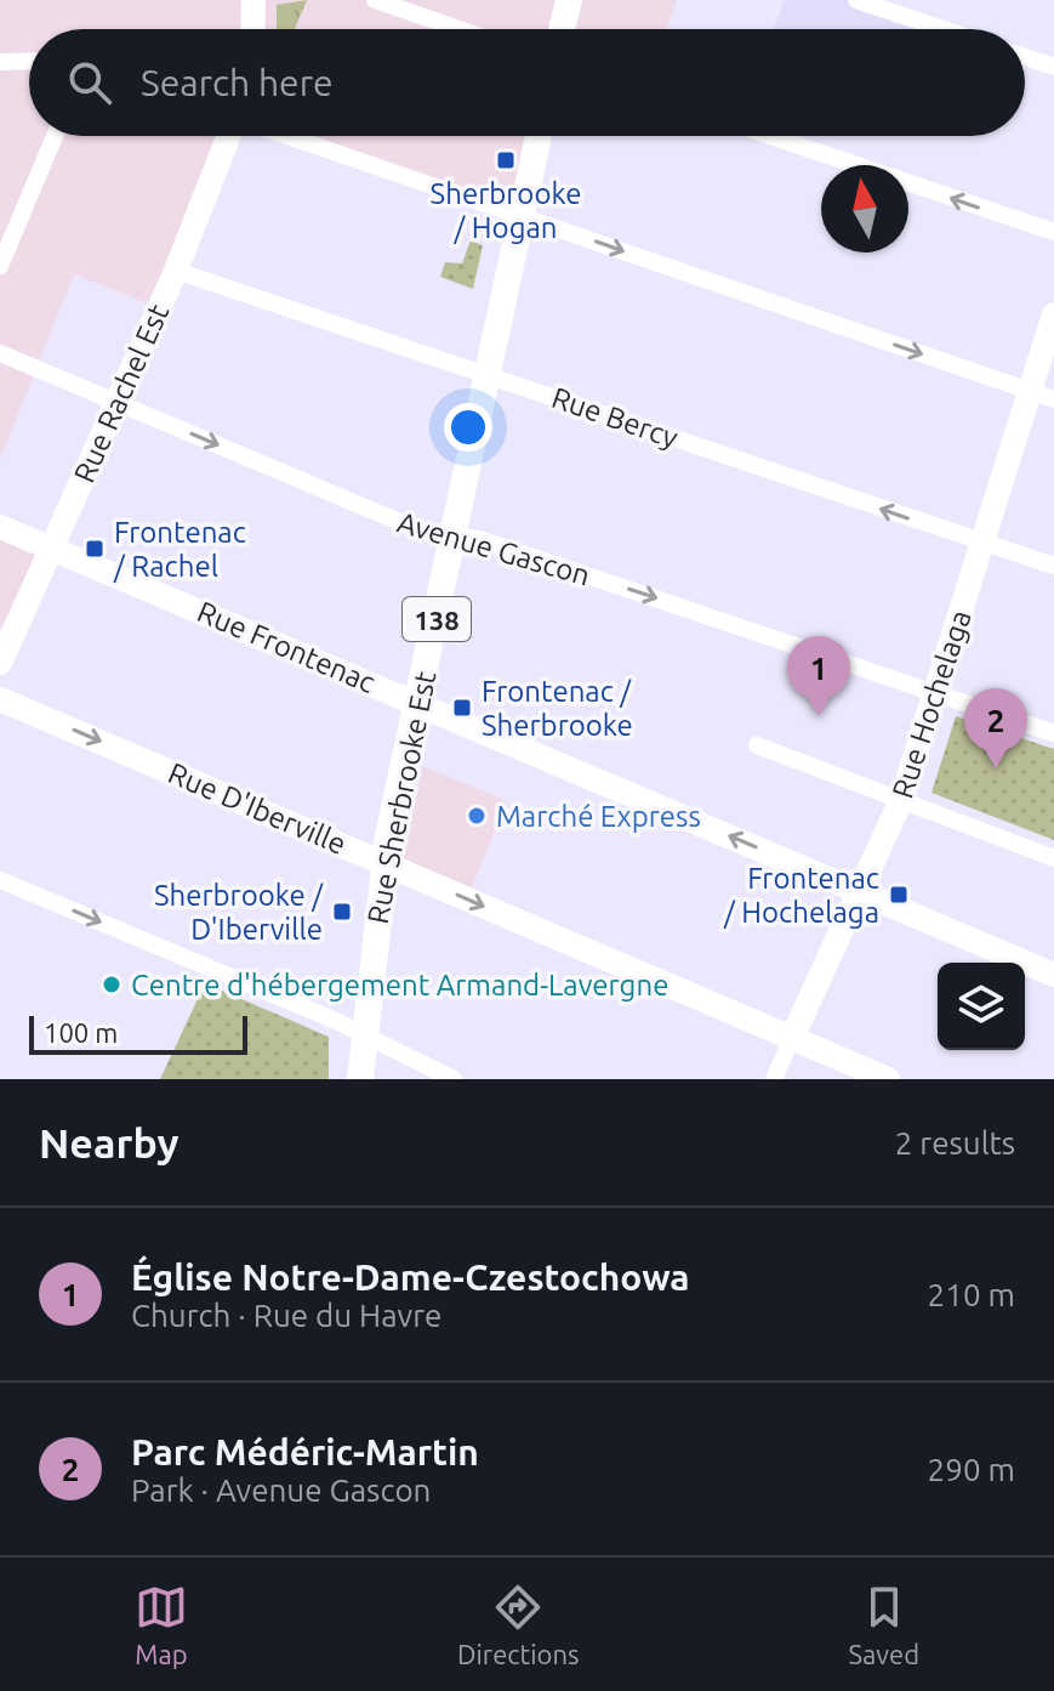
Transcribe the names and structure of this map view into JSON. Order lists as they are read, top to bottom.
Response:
{
  "streets": {
    "main road": [
      "Rue Rachel Est",
      "138",
      "Rue Frontenac",
      "Rue Hochelaga",
      "Rue Sherbrooke Est",
      "Rue D'Iberville"
    ],
    "street": ["Rue Bercy", "Avenue Gascon"]
  },
  "crossings": [
    ["Rue Rachel Est", "Rue Bercy"],
    ["Rue Rachel Est", "Avenue Gascon"],
    ["Rue Rachel Est", "Rue Frontenac"],
    ["Rue Bercy", "Rue Hochelaga"],
    ["Rue Bercy", "Rue Sherbrooke Est"],
    ["Avenue Gascon", "Rue Hochelaga"],
    ["Avenue Gascon", "Rue Sherbrooke Est"],
    ["Rue Frontenac", "Rue Hochelaga"],
    ["Rue Frontenac", "Rue Sherbrooke Est"],
    ["Rue Hochelaga", "Rue D'Iberville"],
    ["Rue Sherbrooke Est", "Rue D'Iberville"]
  ],
  "one_way": [
    "Rue Bercy",
    "Avenue Gascon",
    "Rue Frontenac",
    "Rue D'Iberville"
  ],
  "places": {
    "transit": [
      "Sherbrooke / Hogan",
      "Frontenac / Rachel",
      "Frontenac / Sherbrooke",
      "Frontenac / Hochelaga",
      "Sherbrooke / D'Iberville"
    ],
    "other": ["Marché Express", "Centre d'hébergement Armand-Lavergne"]
  },
  "scale_bar": "100 m",
  "north": "top",
  "page": {
    "search": "Search here",
    "pins": ["1", "2"],
    "scale": "100 m",
    "heading": ["Nearby", "2 results"],
    "list": [
      {
        "mark": "1",
        "name": "Église Notre-Dame-Czestochowa",
        "note": "Church · Rue du Havre",
        "value": "210 m"
      },
      {
        "mark": "2",
        "name": "Parc Médéric-Martin",
        "note": "Park · Avenue Gascon",
        "value": "290 m"
      }
    ],
    "nav": ["Map", "Directions", "Saved"]
  }
}
